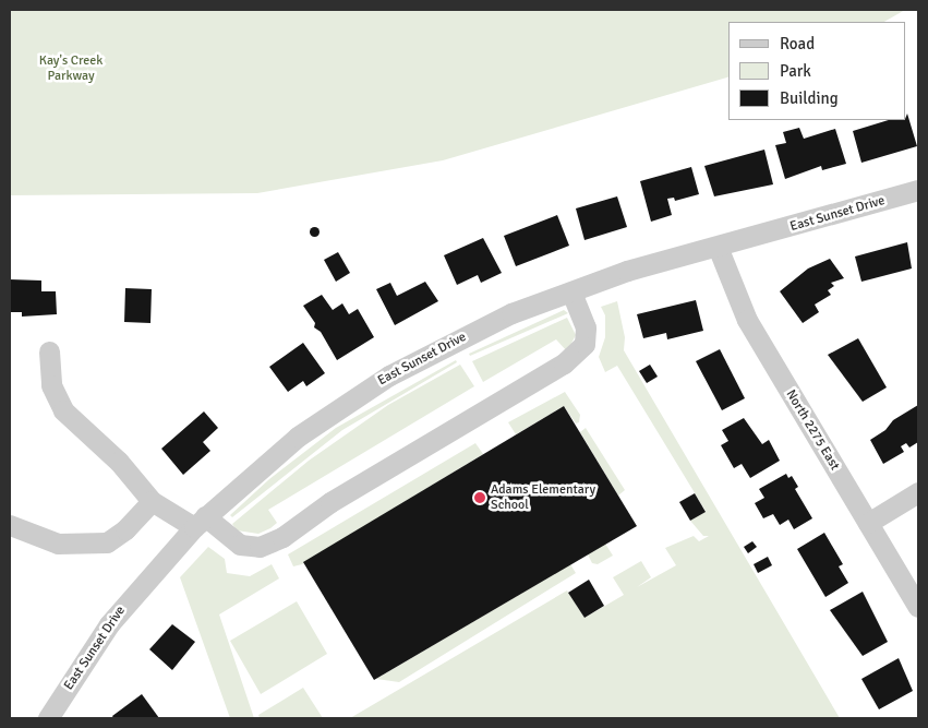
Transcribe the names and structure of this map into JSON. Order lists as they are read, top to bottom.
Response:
{
  "streets": {
    "street": ["East Sunset Drive", "North 2275 East"]
  },
  "crossings": [
    ["East Sunset Drive", "North 2275 East"]
  ],
  "parks": ["Kay's Creek Parkway"],
  "places": ["Adams Elementary School"],
  "legend": ["Road", "Park", "Building"]
}
